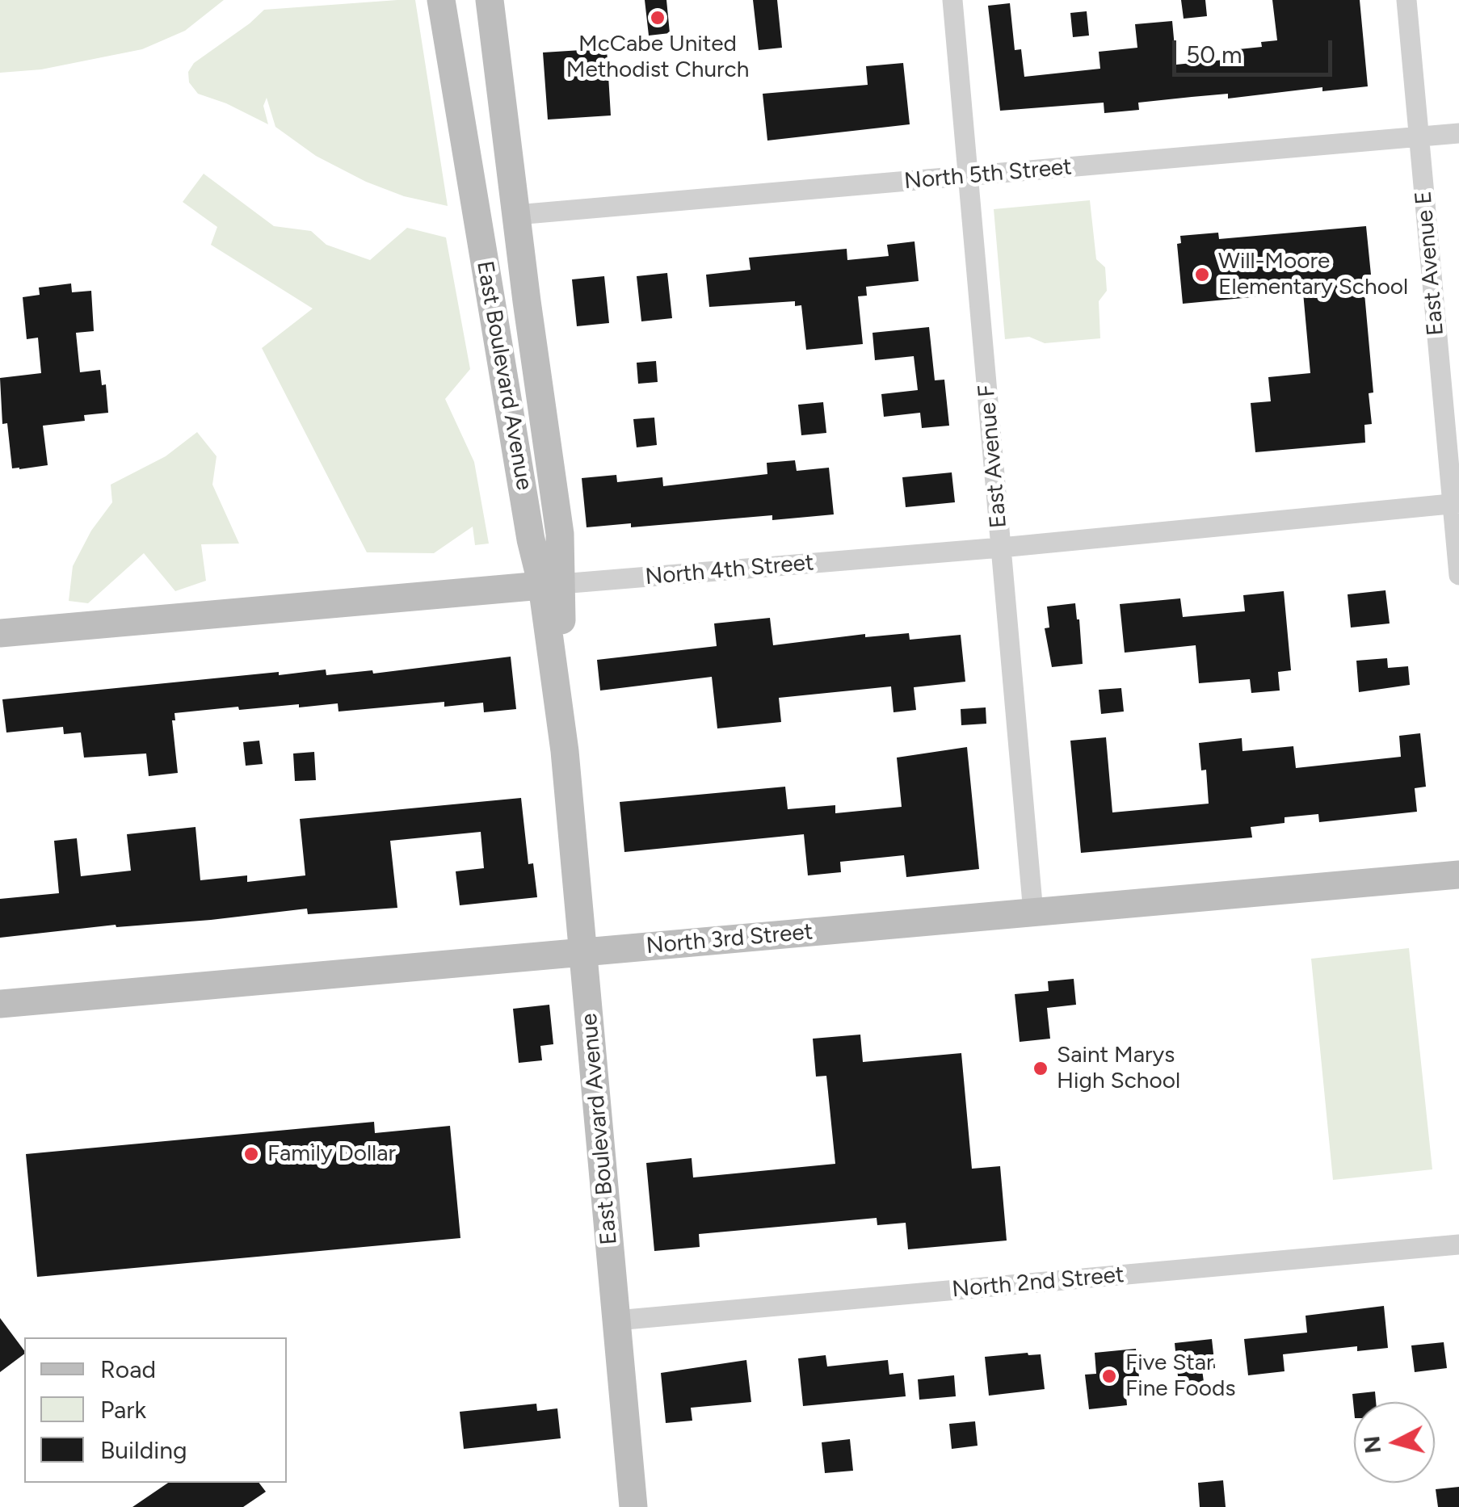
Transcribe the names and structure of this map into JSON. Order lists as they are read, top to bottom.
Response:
{
  "streets": {
    "street": [
      "North 5th Street",
      "East Avenue E",
      "East Boulevard Avenue",
      "East Avenue F",
      "North 4th Street",
      "North 3rd Street",
      "North 2nd Street"
    ]
  },
  "crossings": [
    ["North 5th Street", "East Avenue E"],
    ["North 5th Street", "East Boulevard Avenue"],
    ["North 5th Street", "East Avenue F"],
    ["East Avenue E", "North 4th Street"],
    ["East Boulevard Avenue", "North 4th Street"],
    ["East Boulevard Avenue", "North 3rd Street"],
    ["East Boulevard Avenue", "North 2nd Street"],
    ["East Avenue F", "North 4th Street"],
    ["East Avenue F", "North 3rd Street"]
  ],
  "places": [
    "McCabe United Methodist Church",
    "Will-Moore Elementary School",
    "Saint Marys High School",
    "Family Dollar",
    "Five Star Fine Foods"
  ],
  "legend": ["Road", "Park", "Building"],
  "scale_bar": "50 m",
  "north": "left"
}
